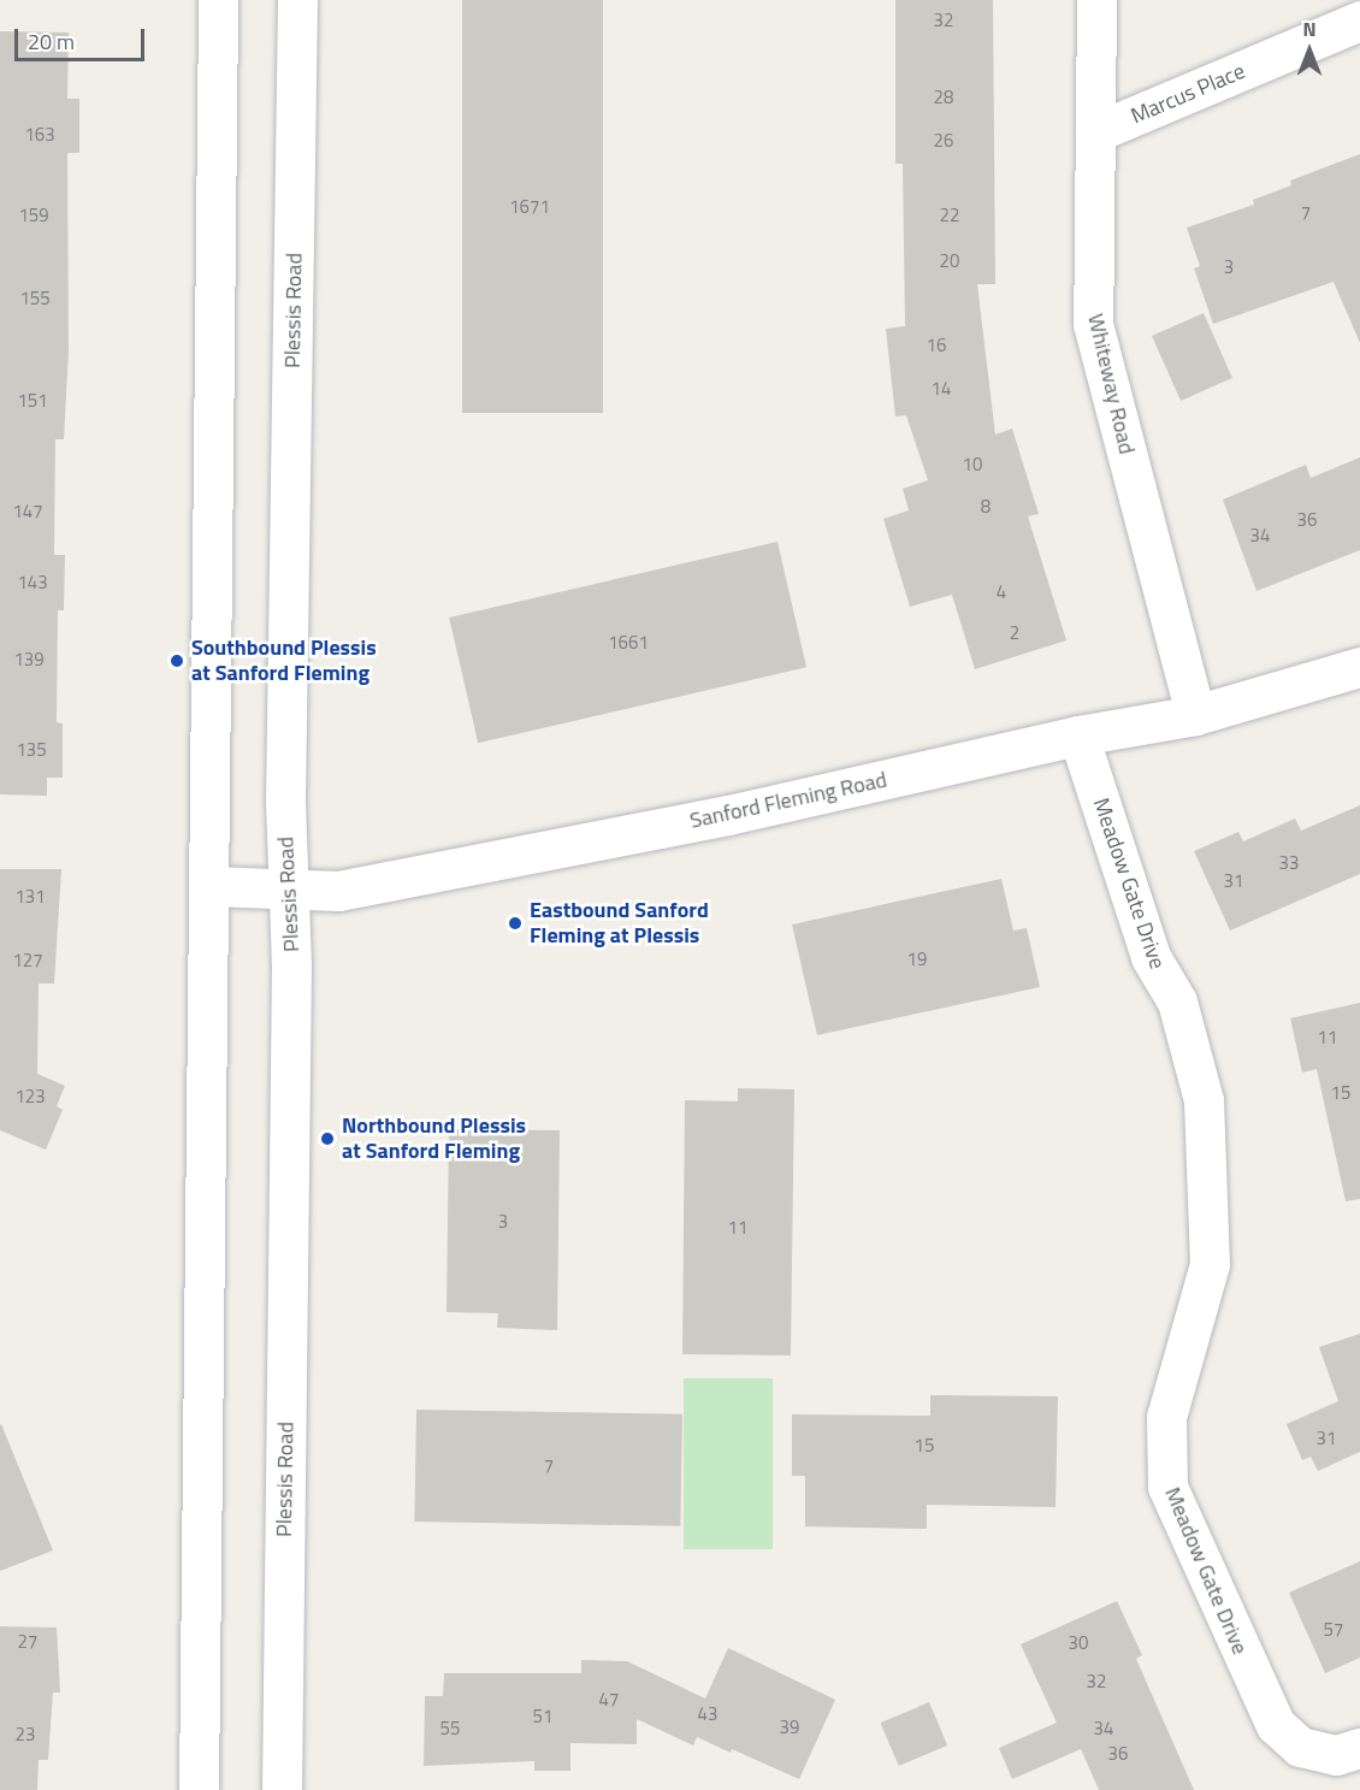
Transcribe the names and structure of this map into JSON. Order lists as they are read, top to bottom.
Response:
{
  "streets": {
    "main road": [
      "Marcus Place",
      "Plessis Road",
      "Whiteway Road",
      "Sanford Fleming Road",
      "Meadow Gate Drive"
    ]
  },
  "crossings": [
    ["Marcus Place", "Whiteway Road"],
    ["Plessis Road", "Sanford Fleming Road"],
    ["Whiteway Road", "Sanford Fleming Road"],
    ["Sanford Fleming Road", "Meadow Gate Drive"]
  ],
  "places": ["Southbound Plessis at Sanford Fleming", "Eastbound Sanford Fleming at Plessis", "Northbound Plessis at Sanford Fleming"],
  "house_numbers": [
    "32",
    "28",
    "163",
    "26",
    "1671",
    "7",
    "159",
    "22",
    "20",
    "3",
    "155",
    "16",
    "14",
    "151",
    "10",
    "8",
    "147",
    "36",
    "34",
    "143",
    "4",
    "2",
    "1661",
    "139",
    "135",
    "33",
    "31",
    "131",
    "19",
    "127",
    "11",
    "15",
    "123",
    "3",
    "11",
    "31",
    "15",
    "7",
    "57",
    "27",
    "30",
    "32",
    "47",
    "43",
    "51",
    "39",
    "55",
    "34",
    "23",
    "36"
  ],
  "scale_bar": "20 m",
  "north": "top"
}
